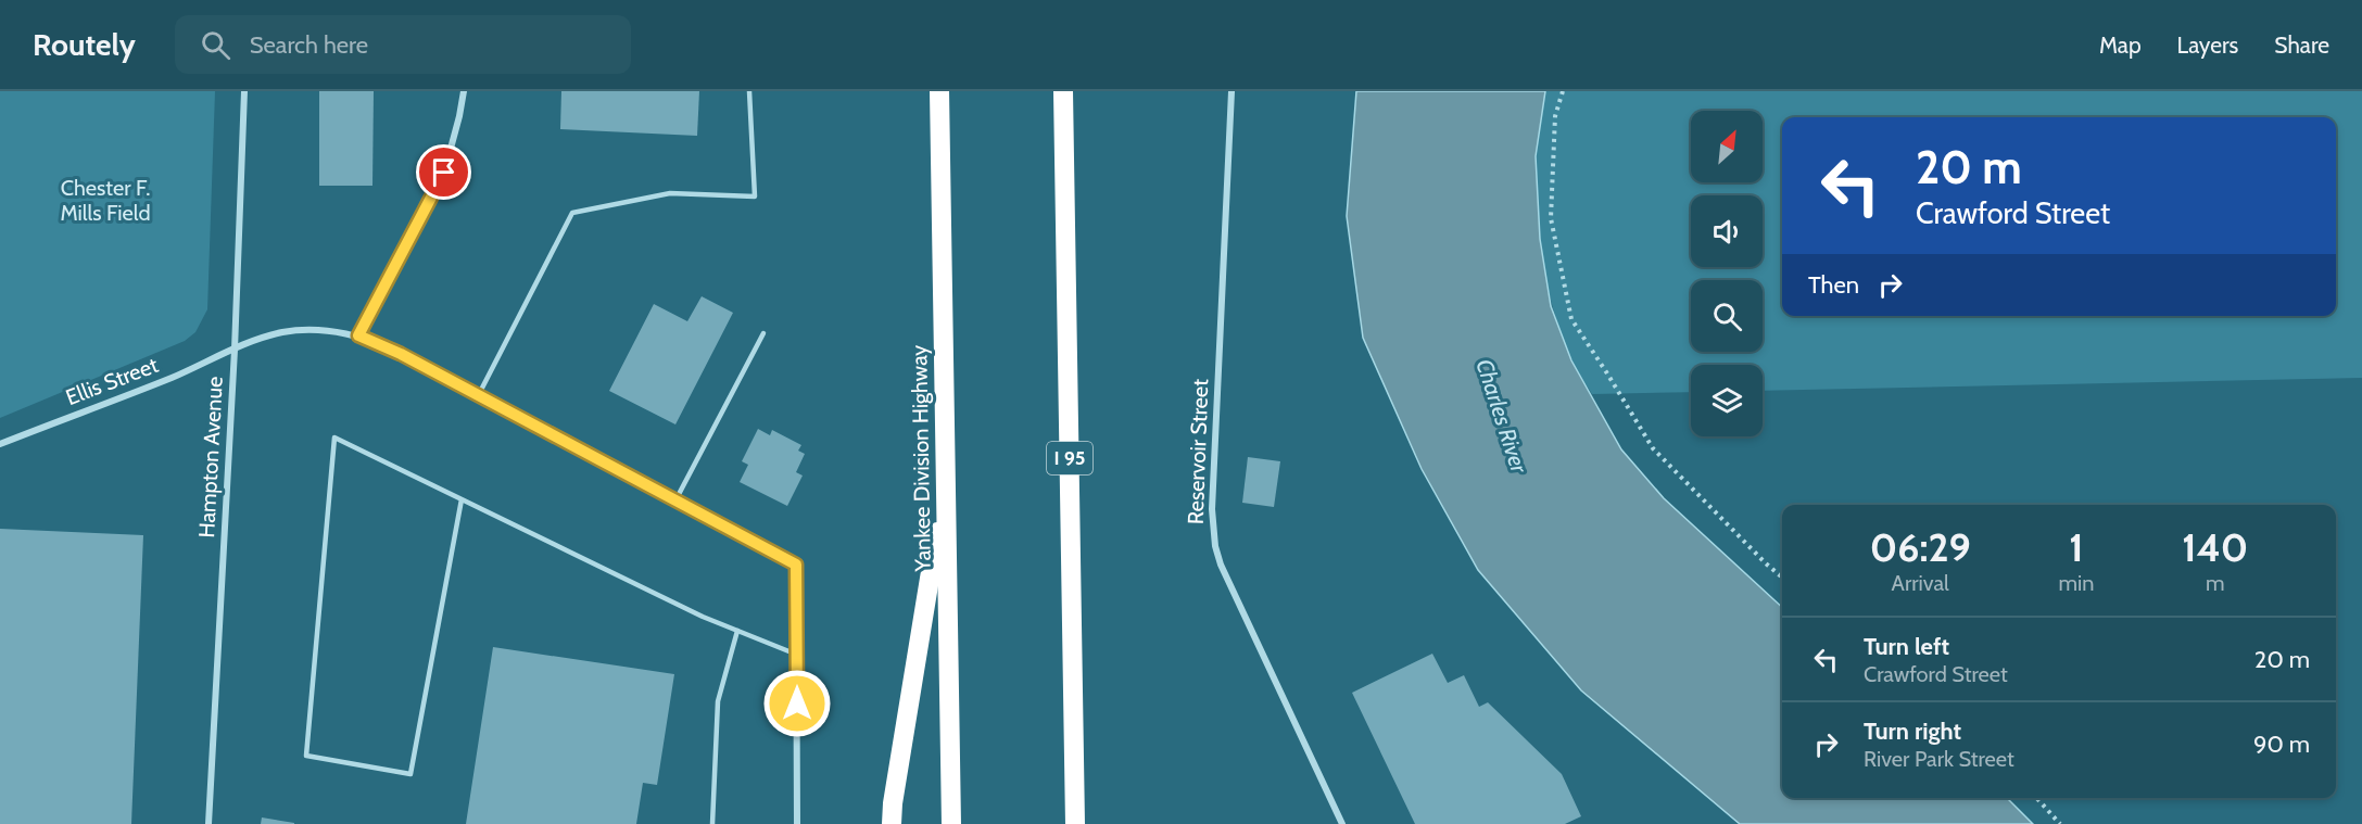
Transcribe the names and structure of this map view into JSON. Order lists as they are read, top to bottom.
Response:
{
  "streets": {
    "highway": ["Yankee Division Highway", "I 95"],
    "street": ["Ellis Street", "Reservoir Street", "Hampton Avenue"]
  },
  "crossings": [
    ["Ellis Street", "Hampton Avenue"]
  ],
  "water": ["Charles River"],
  "parks": ["Chester F. Mills Field"],
  "north": "top right",
  "page": {
    "header": "Routely",
    "search": "Search here",
    "nav": ["Map", "Layers", "Share"],
    "turn": ["20 m", "Crawford Street"],
    "then": "Then",
    "eta": [
      "06:29",
      "Arrival",
      "1",
      "min",
      "140",
      "m"
    ],
    "list": [
      {
        "name": "Turn left",
        "note": "Crawford Street",
        "value": "20 m"
      },
      {
        "name": "Turn right",
        "note": "River Park Street",
        "value": "90 m"
      }
    ]
  }
}
